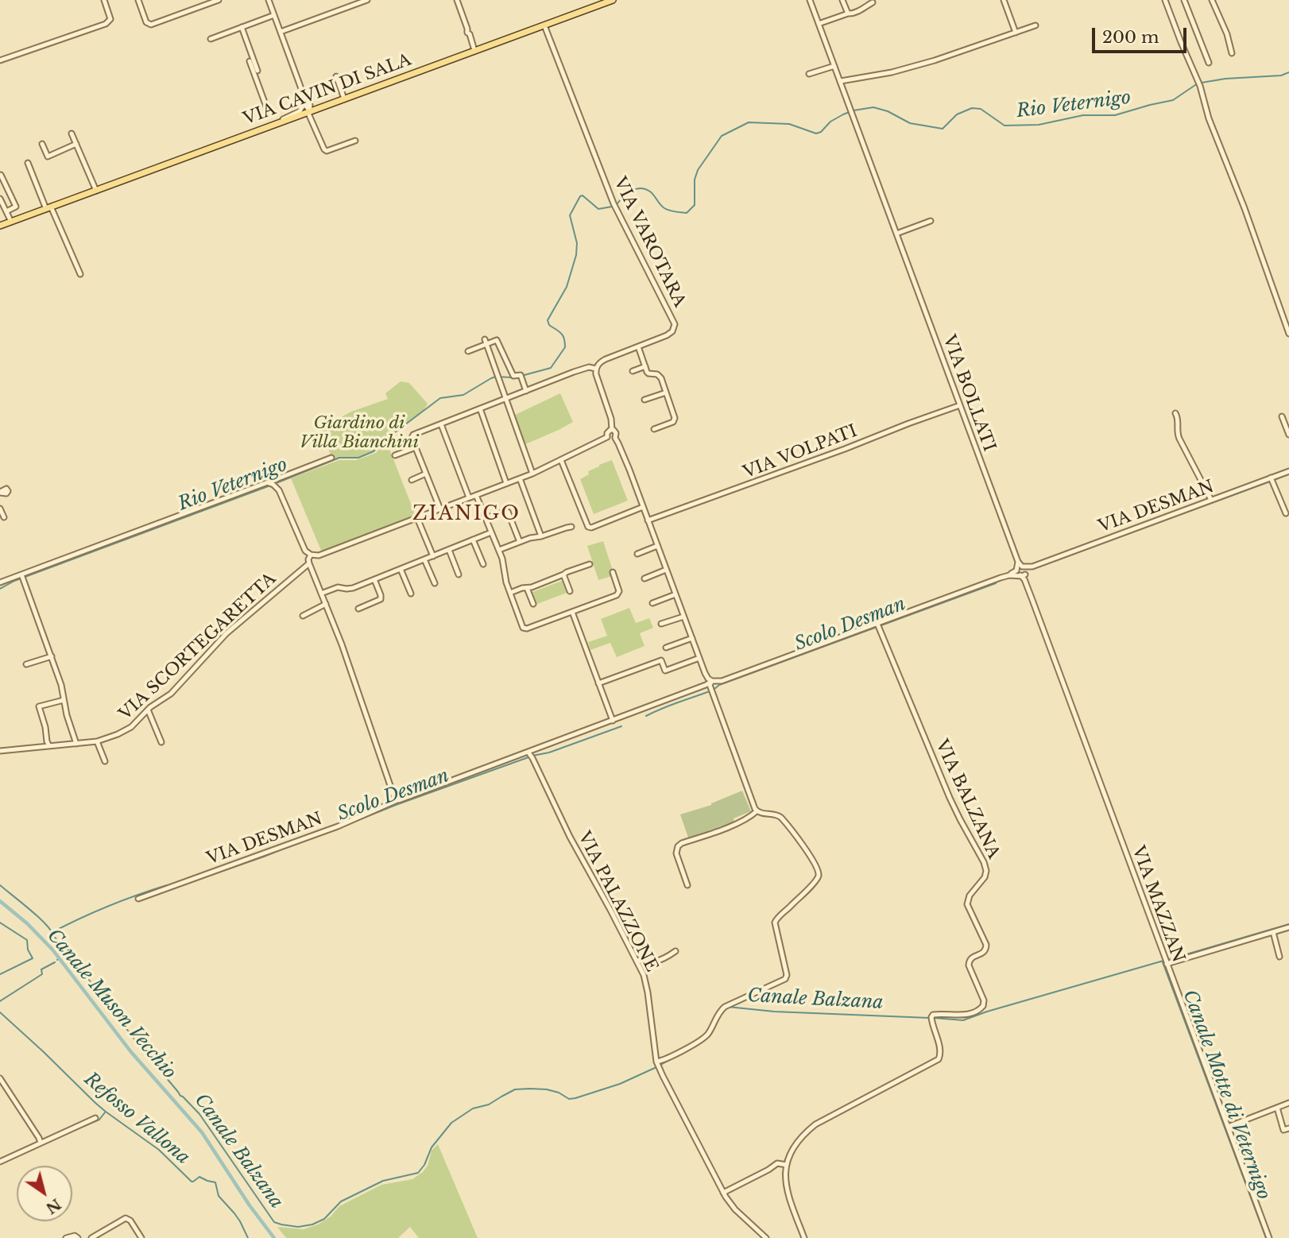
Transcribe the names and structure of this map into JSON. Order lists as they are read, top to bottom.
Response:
{
  "streets": {
    "main road": ["VIA CAVIN DI SALA"],
    "street": [
      "VIA VAROTARA",
      "VIA BOLLATI",
      "VIA VOLPATI",
      "VIA DESMAN",
      "VIA SCORTEGARETTA",
      "VIA BALZANA",
      "VIA PALAZZONE",
      "VIA MAZZAN"
    ]
  },
  "crossings": [
    ["VIA CAVIN DI SALA", "VIA VAROTARA"],
    ["VIA BOLLATI", "VIA VOLPATI"],
    ["VIA BOLLATI", "VIA DESMAN"],
    ["VIA BOLLATI", "VIA MAZZAN"],
    ["VIA DESMAN", "VIA PALAZZONE"],
    ["VIA DESMAN", "VIA MAZZAN"]
  ],
  "districts": ["ZIANIGO"],
  "water": [
    "Rio Veternigo",
    "Scolo Desman",
    "Canale Balzana",
    "Canale Muson Vecchio",
    "Canale Motte di Veternigo",
    "Refosso Vallona"
  ],
  "parks": ["Giardino di Villa Bianchini"],
  "scale_bar": "200 m",
  "north": "bottom right"
}
